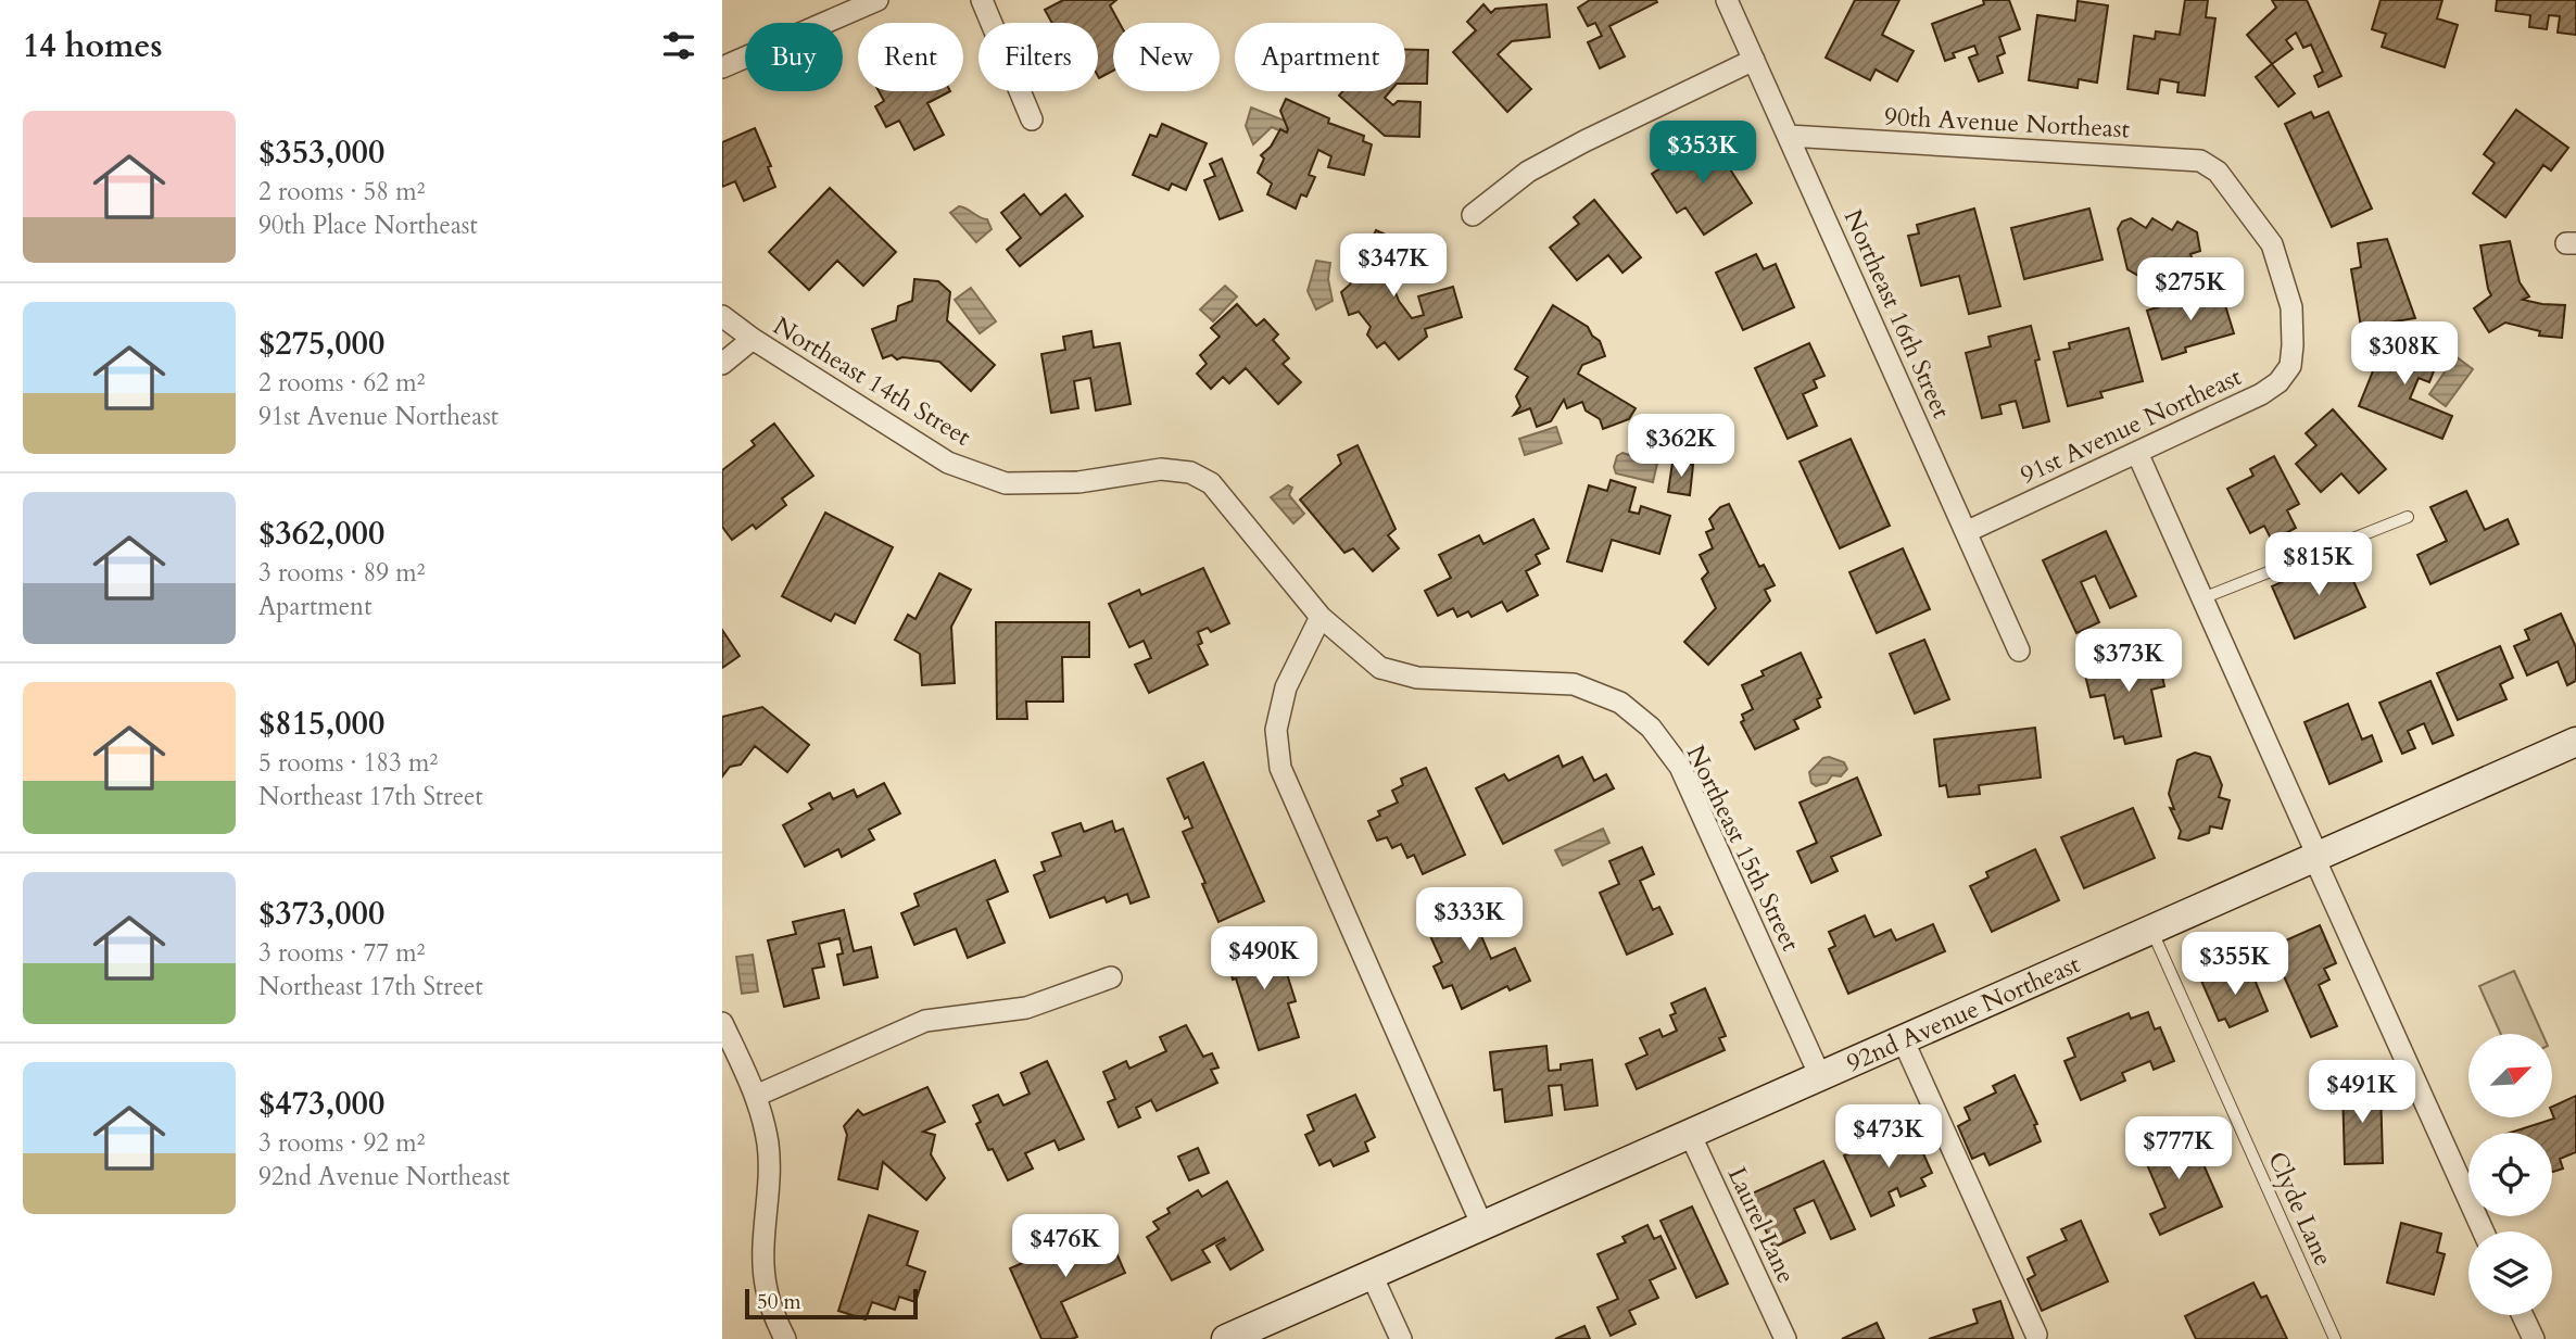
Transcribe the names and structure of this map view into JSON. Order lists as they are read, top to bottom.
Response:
{
  "streets": {
    "main road": ["92nd Avenue Northeast"],
    "street": [
      "90th Avenue Northeast",
      "Northeast 16th Street",
      "Northeast 14th Street",
      "91st Avenue Northeast",
      "Northeast 15th Street",
      "Laurel Lane"
    ],
    "lane": ["Clyde Lane"]
  },
  "crossings": [
    ["90th Avenue Northeast", "Northeast 16th Street"],
    ["90th Avenue Northeast", "91st Avenue Northeast"],
    ["Northeast 16th Street", "91st Avenue Northeast"],
    ["Northeast 14th Street", "Northeast 15th Street"],
    ["Northeast 15th Street", "92nd Avenue Northeast"],
    ["92nd Avenue Northeast", "Clyde Lane"],
    ["92nd Avenue Northeast", "Laurel Lane"]
  ],
  "scale_bar": "50 m",
  "north": "top right",
  "page": {
    "heading": "14 homes",
    "chip": [
      "Buy",
      "Rent",
      "Filters",
      "New",
      "Apartment"
    ],
    "list": [
      {
        "name": "$353,000",
        "note": "2 rooms · 58 m² · 90th Place Northeast"
      },
      {
        "name": "$275,000",
        "note": "2 rooms · 62 m² · 91st Avenue Northeast"
      },
      {
        "name": "$362,000",
        "note": "3 rooms · 89 m² · Apartment"
      },
      {
        "name": "$815,000",
        "note": "5 rooms · 183 m² · Northeast 17th Street"
      },
      {
        "name": "$373,000",
        "note": "3 rooms · 77 m² · Northeast 17th Street"
      },
      {
        "name": "$473,000",
        "note": "3 rooms · 92 m² · 92nd Avenue Northeast"
      }
    ],
    "price": [
      "$353K",
      "$347K",
      "$275K",
      "$308K",
      "$362K",
      "$815K",
      "$373K",
      "$333K",
      "$490K",
      "$355K",
      "$491K",
      "$473K",
      "$777K",
      "$476K"
    ],
    "scale": "50 m"
  }
}
